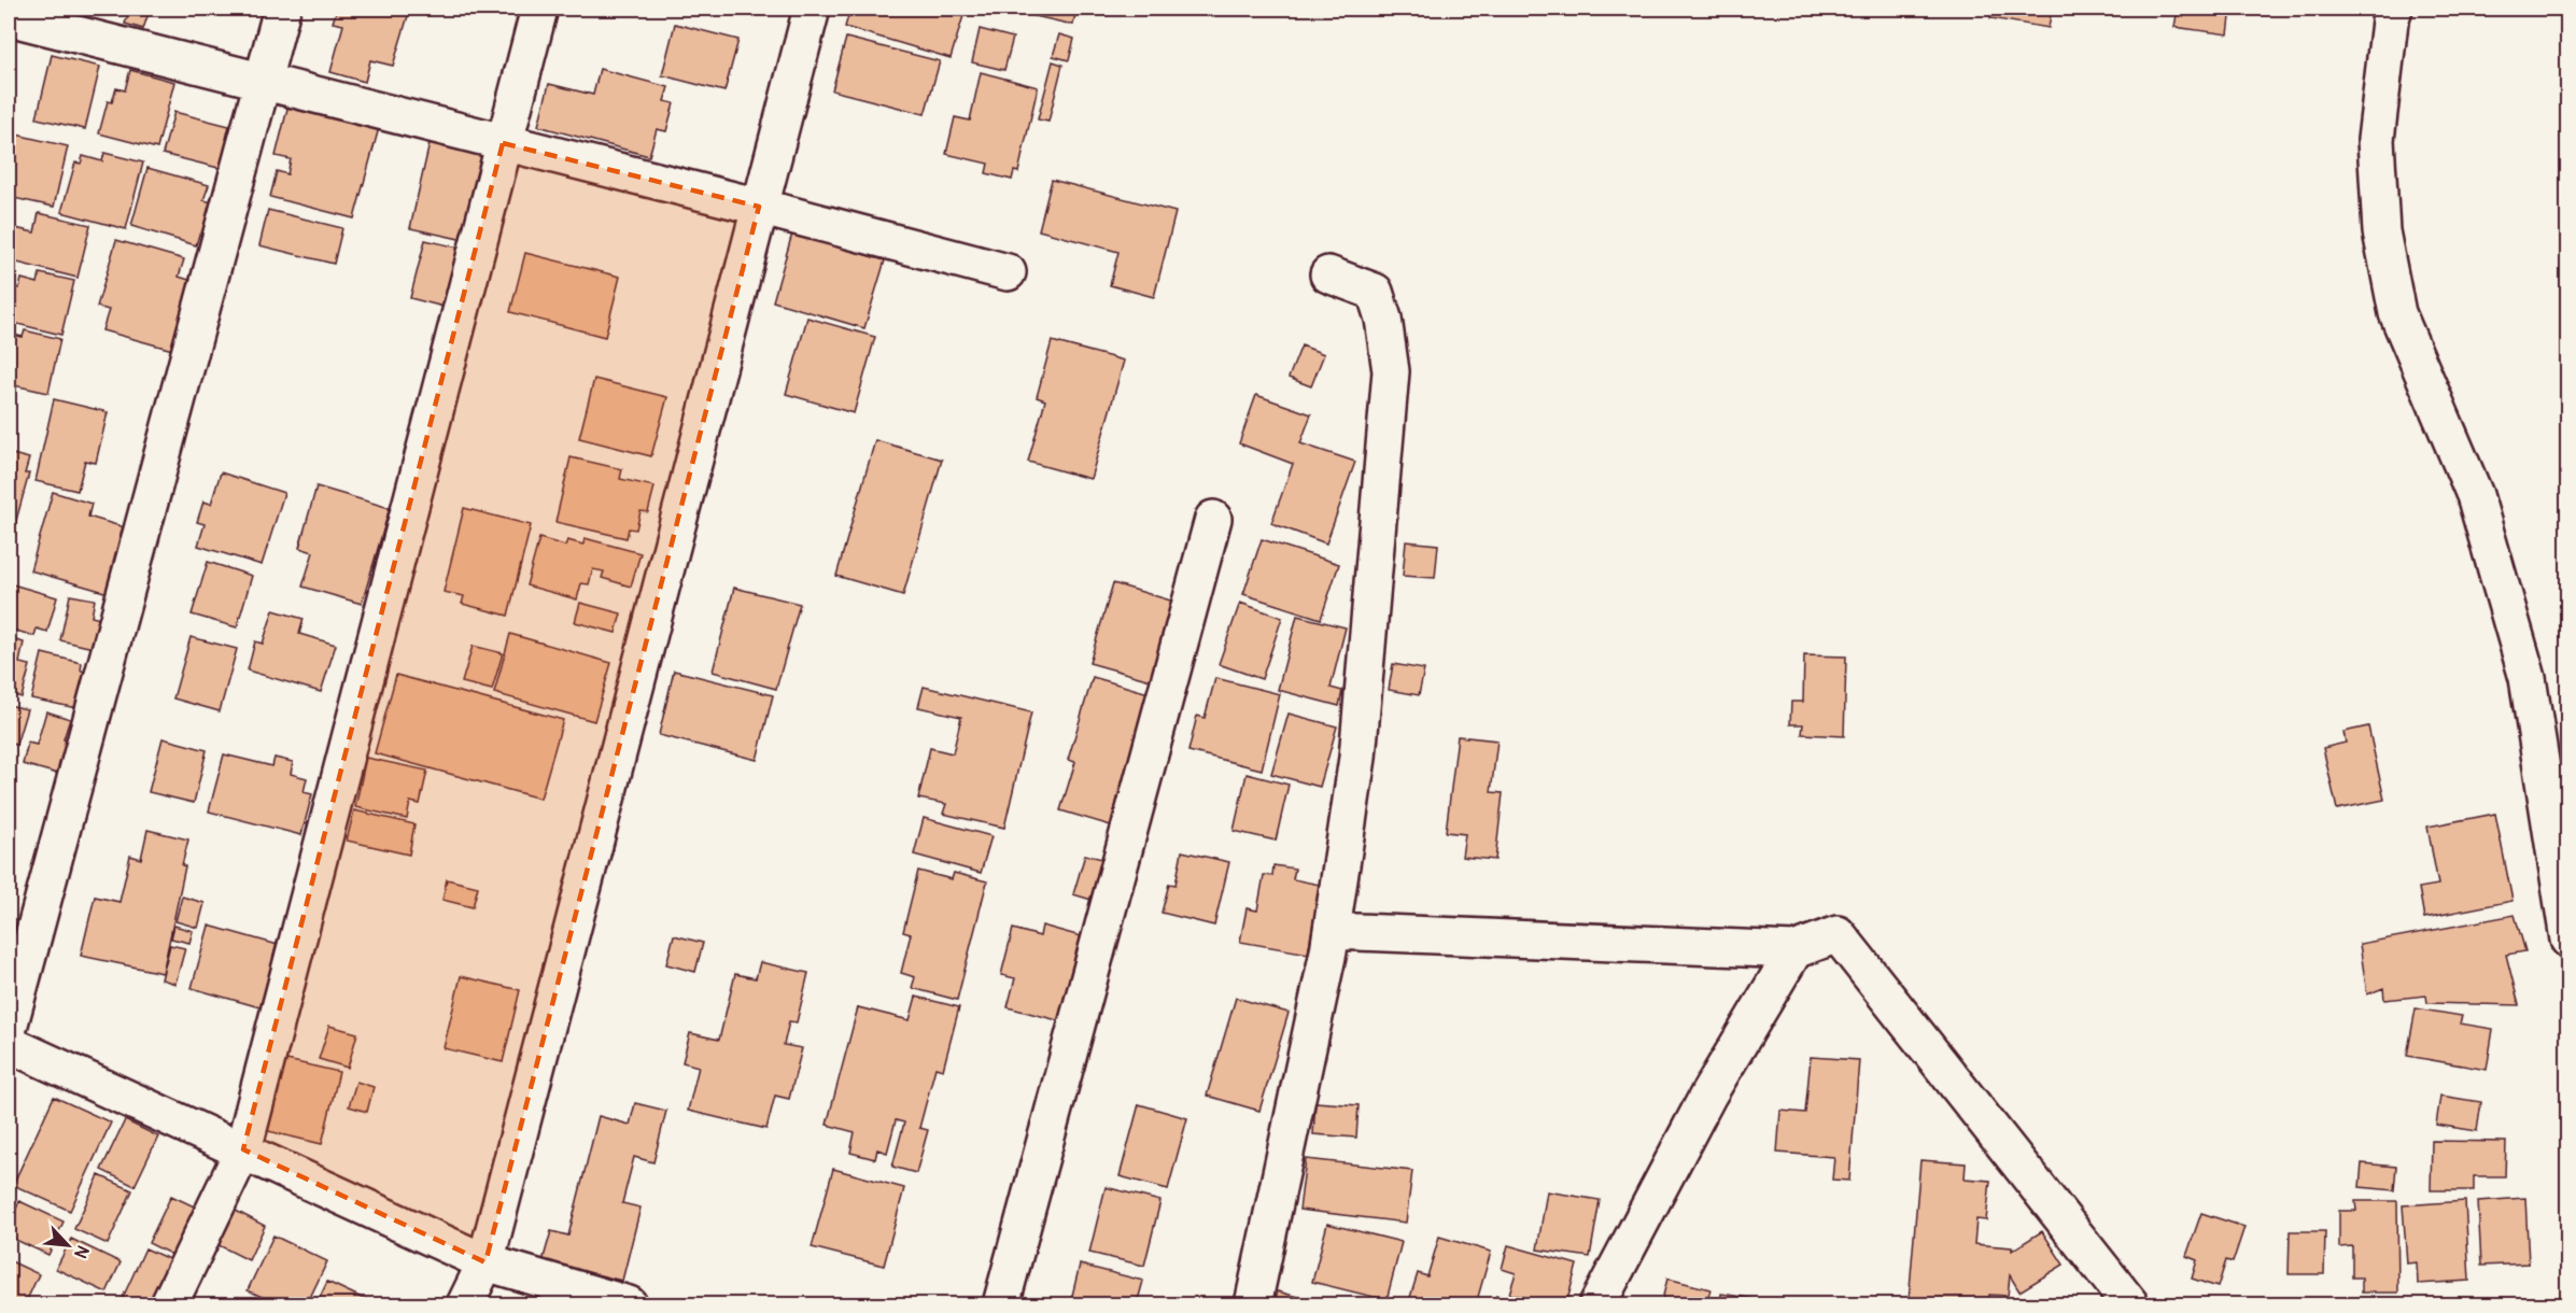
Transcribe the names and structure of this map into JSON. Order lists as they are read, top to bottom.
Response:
{
  "north": "bottom right"
}
